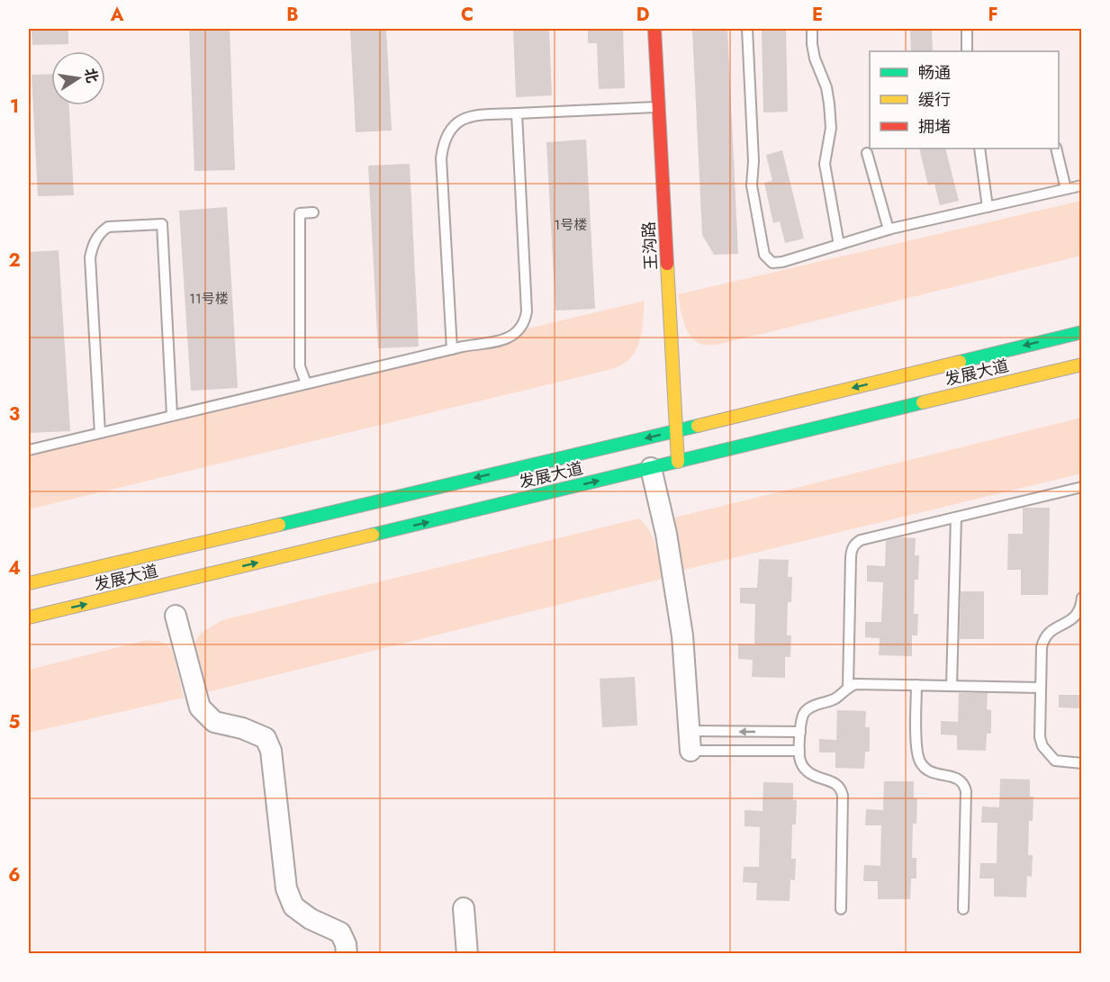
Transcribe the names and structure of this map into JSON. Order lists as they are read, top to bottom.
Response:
{
  "streets": {
    "main road": ["王沟路", "发展大道"]
  },
  "crossings": [
    ["王沟路", "发展大道"]
  ],
  "house_numbers": ["1号楼", "11号楼"],
  "legend": ["畅通", "缓行", "拥堵"],
  "north": "right",
  "grid": {
    "columns": [
      "A",
      "B",
      "C",
      "D",
      "E",
      "F"
    ],
    "rows": [
      "1",
      "2",
      "3",
      "4",
      "5",
      "6"
    ]
  }
}
